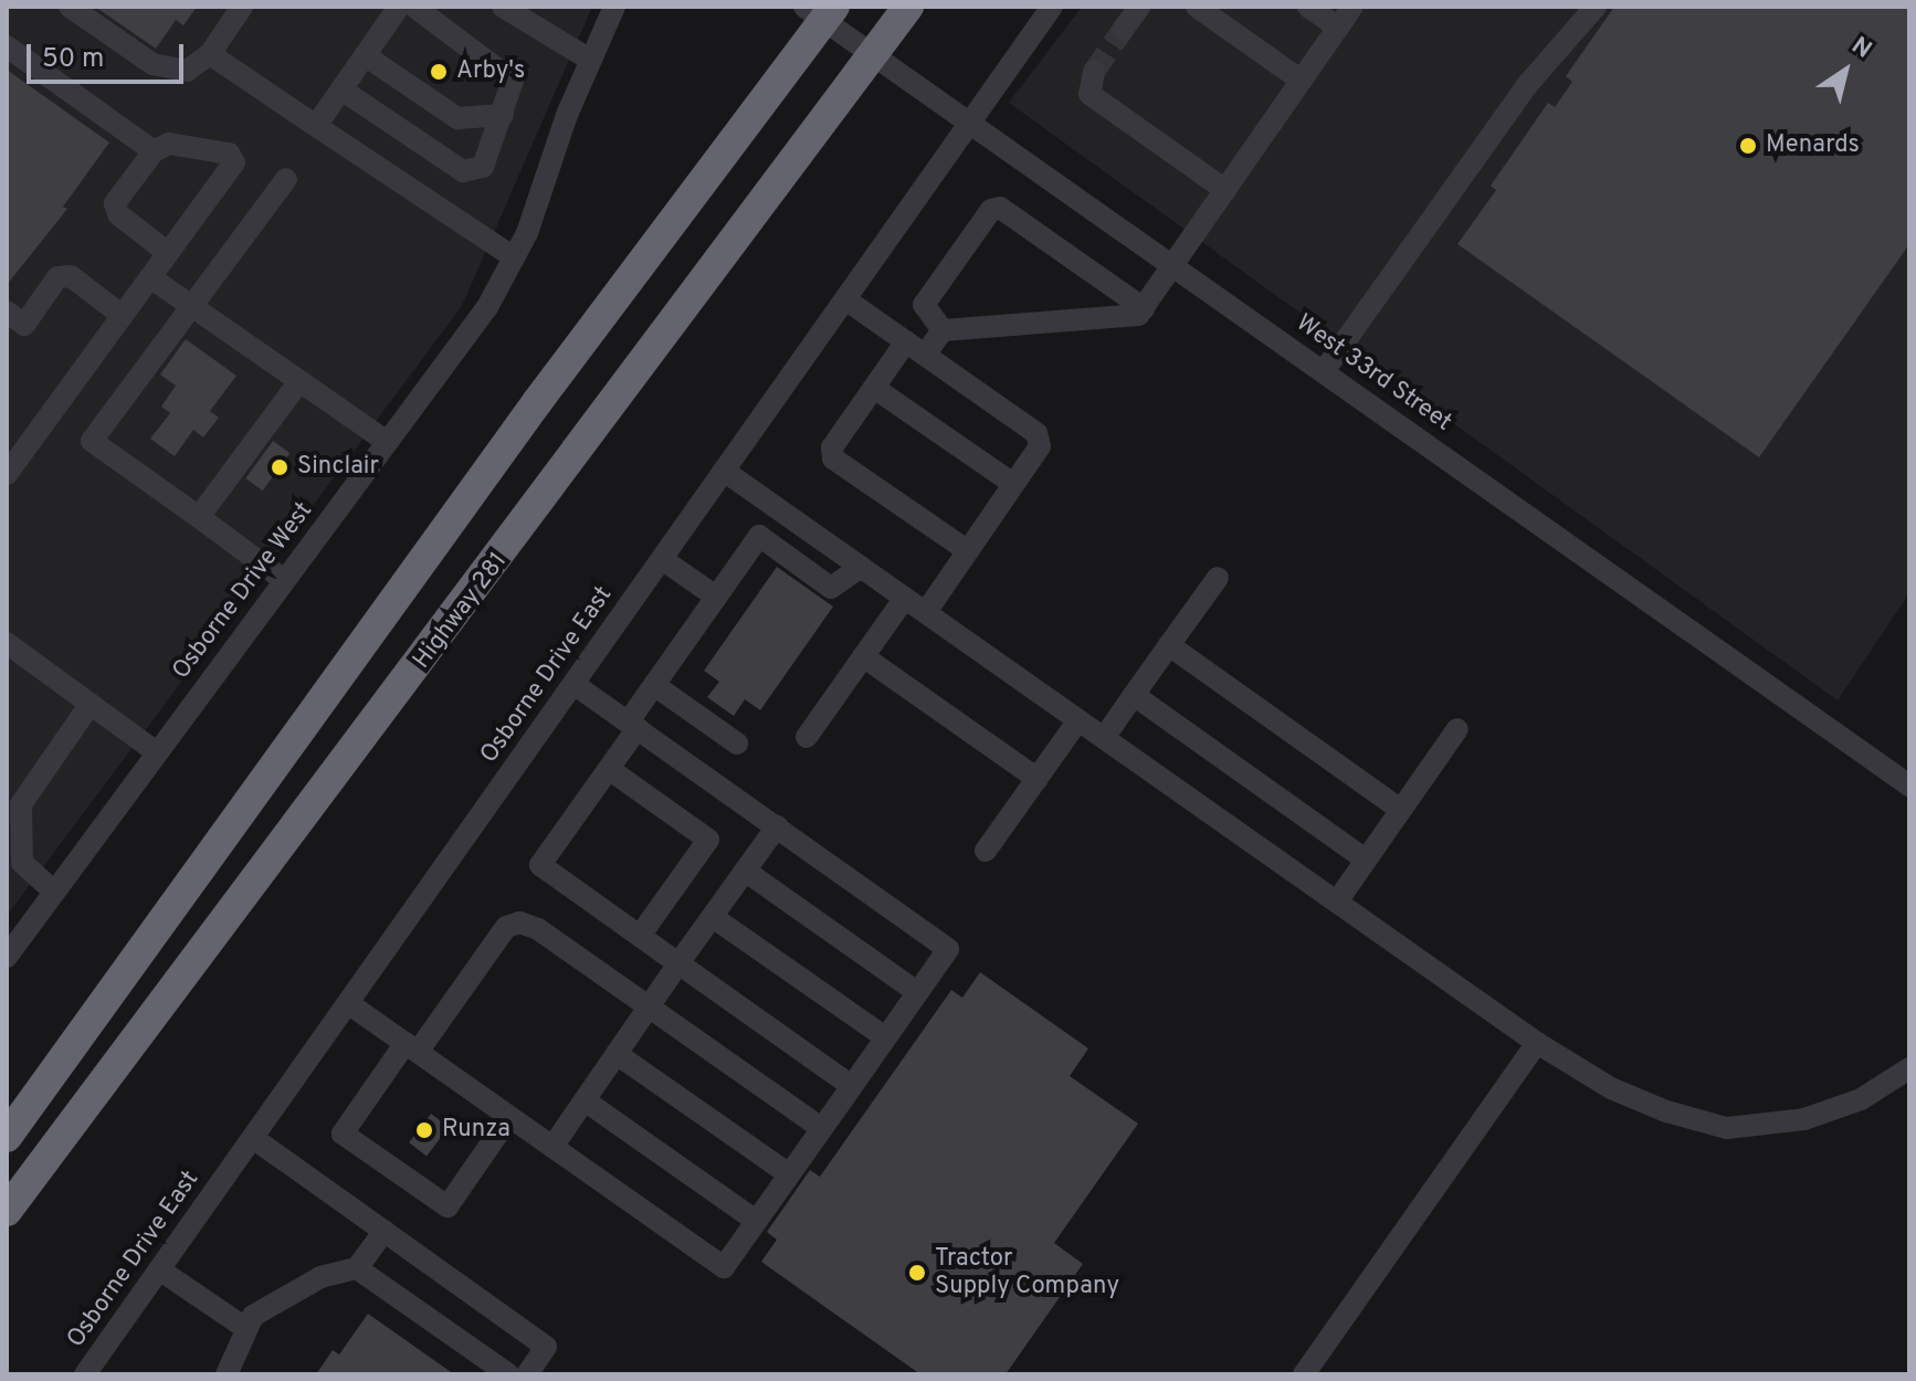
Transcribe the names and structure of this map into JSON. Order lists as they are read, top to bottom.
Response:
{
  "streets": {
    "highway": ["Highway 281"],
    "street": ["West 33rd Street", "Osborne Drive West", "Osborne Drive East"]
  },
  "crossings": [
    ["West 33rd Street", "Highway 281"],
    ["West 33rd Street", "Osborne Drive East"]
  ],
  "places": [
    "Arby's",
    "Menards",
    "Sinclair",
    "Runza",
    "Tractor Supply Company"
  ],
  "scale_bar": "50 m",
  "north": "top right"
}
